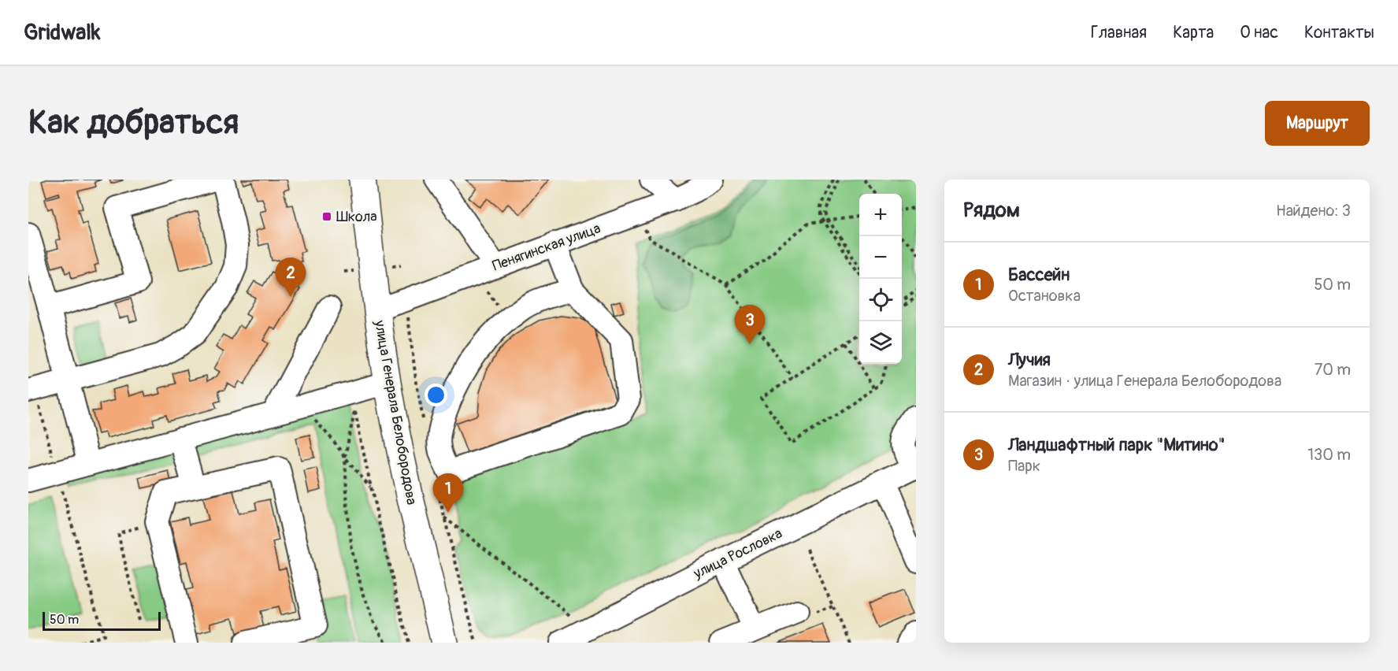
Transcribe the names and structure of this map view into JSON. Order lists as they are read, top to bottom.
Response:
{
  "streets": {
    "main road": ["улица Генерала Белобородова"],
    "street": ["Пенягинская улица", "улица Рословка"]
  },
  "crossings": [
    ["Пенягинская улица", "улица Генерала Белобородова"]
  ],
  "places": {
    "transit": ["Школа"]
  },
  "scale_bar": "50 m",
  "page": {
    "header": "Gridwalk",
    "nav": [
      "Главная",
      "Карта",
      "О нас",
      "Контакты"
    ],
    "buttons": "Маршрут",
    "title": "Как добраться",
    "heading": ["Рядом", "Найдено: 3"],
    "map_buttons": ["+", "−"],
    "list": [
      {
        "mark": "1",
        "name": "Бассейн",
        "note": "Остановка",
        "value": "50 m"
      },
      {
        "mark": "2",
        "name": "Лучия",
        "note": "Магазин · улица Генерала Белобородова",
        "value": "70 m"
      },
      {
        "mark": "3",
        "name": "Ландшафтный парк \"Митино\"",
        "note": "Парк",
        "value": "130 m"
      }
    ],
    "pins": ["2", "3", "1"],
    "scale": "50 m"
  }
}
